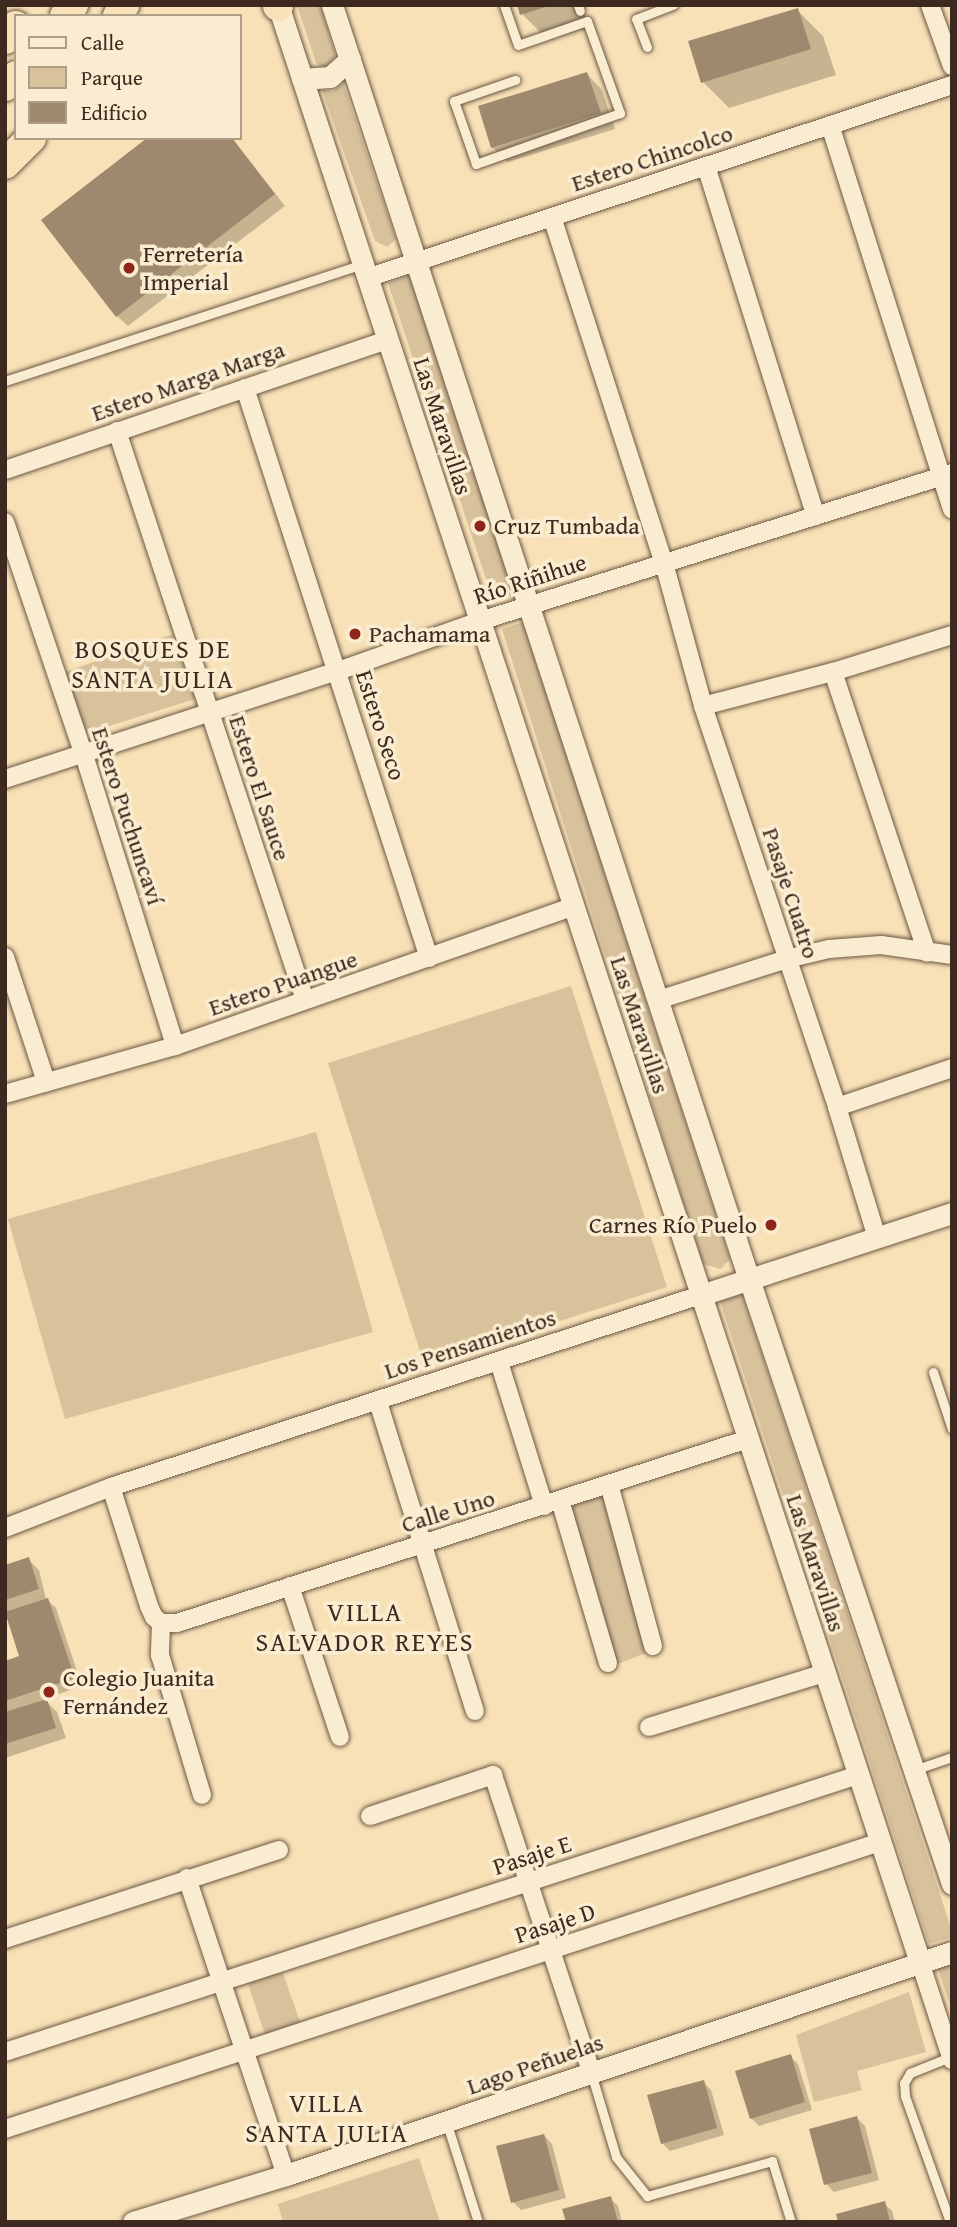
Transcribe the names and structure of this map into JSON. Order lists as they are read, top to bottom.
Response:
{
  "streets": {
    "street": [
      "Estero Chincolco",
      "Estero Marga Marga",
      "Las Maravillas",
      "Río Riñihue",
      "Estero Seco",
      "Estero El Sauce",
      "Estero Puchuncaví",
      "Pasaje Cuatro",
      "Estero Puangue",
      "Los Pensamientos",
      "Calle Uno",
      "Pasaje E",
      "Pasaje D",
      "Lago Peñuelas"
    ]
  },
  "crossings": [
    ["Estero Chincolco", "Las Maravillas"],
    ["Estero Chincolco", "Pasaje Cuatro"],
    ["Estero Marga Marga", "Las Maravillas"],
    ["Estero Marga Marga", "Estero Seco"],
    ["Estero Marga Marga", "Estero El Sauce"],
    ["Las Maravillas", "Río Riñihue"],
    ["Las Maravillas", "Estero Puangue"],
    ["Las Maravillas", "Los Pensamientos"],
    ["Las Maravillas", "Calle Uno"],
    ["Las Maravillas", "Pasaje E"],
    ["Las Maravillas", "Pasaje D"],
    ["Las Maravillas", "Lago Peñuelas"],
    ["Río Riñihue", "Estero Seco"],
    ["Río Riñihue", "Estero El Sauce"],
    ["Río Riñihue", "Estero Puchuncaví"],
    ["Río Riñihue", "Pasaje Cuatro"],
    ["Estero Seco", "Estero Puangue"],
    ["Estero El Sauce", "Estero Puangue"],
    ["Estero Puchuncaví", "Estero Puangue"],
    ["Pasaje Cuatro", "Los Pensamientos"]
  ],
  "districts": ["BOSQUES DE SANTA JULIA", "VILLA SALVADOR REYES", "VILLA SANTA JULIA"],
  "places": [
    "Ferretería Imperial",
    "Cruz Tumbada",
    "Pachamama",
    "Carnes Río Puelo",
    "Colegio Juanita Fernández"
  ],
  "legend": ["Calle", "Parque", "Edificio"]
}
